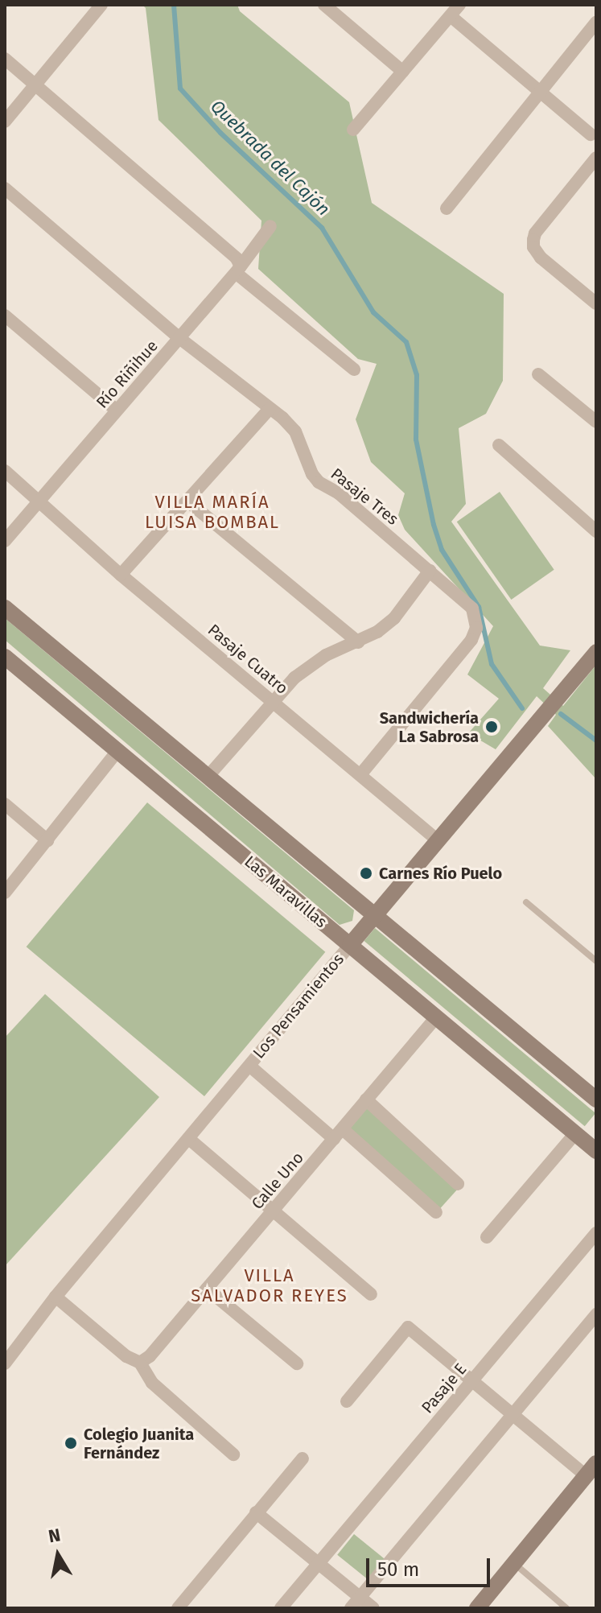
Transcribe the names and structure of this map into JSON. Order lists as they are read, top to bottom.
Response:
{
  "streets": {
    "street": [
      "Río Riñihue",
      "Pasaje Tres",
      "Pasaje Cuatro",
      "Las Maravillas",
      "Los Pensamientos",
      "Calle Uno",
      "Pasaje E"
    ]
  },
  "crossings": [
    ["Río Riñihue", "Pasaje Tres"],
    ["Río Riñihue", "Pasaje Cuatro"],
    ["Pasaje Tres", "Pasaje Cuatro"],
    ["Pasaje Cuatro", "Los Pensamientos"],
    ["Las Maravillas", "Los Pensamientos"],
    ["Las Maravillas", "Calle Uno"]
  ],
  "districts": ["VILLA MARÍA LUISA BOMBAL", "VILLA SALVADOR REYES"],
  "water": ["Quebrada del Cajón"],
  "places": ["Sandwichería La Sabrosa", "Carnes Río Puelo", "Colegio Juanita Fernández"],
  "scale_bar": "50 m",
  "north": "top"
}
